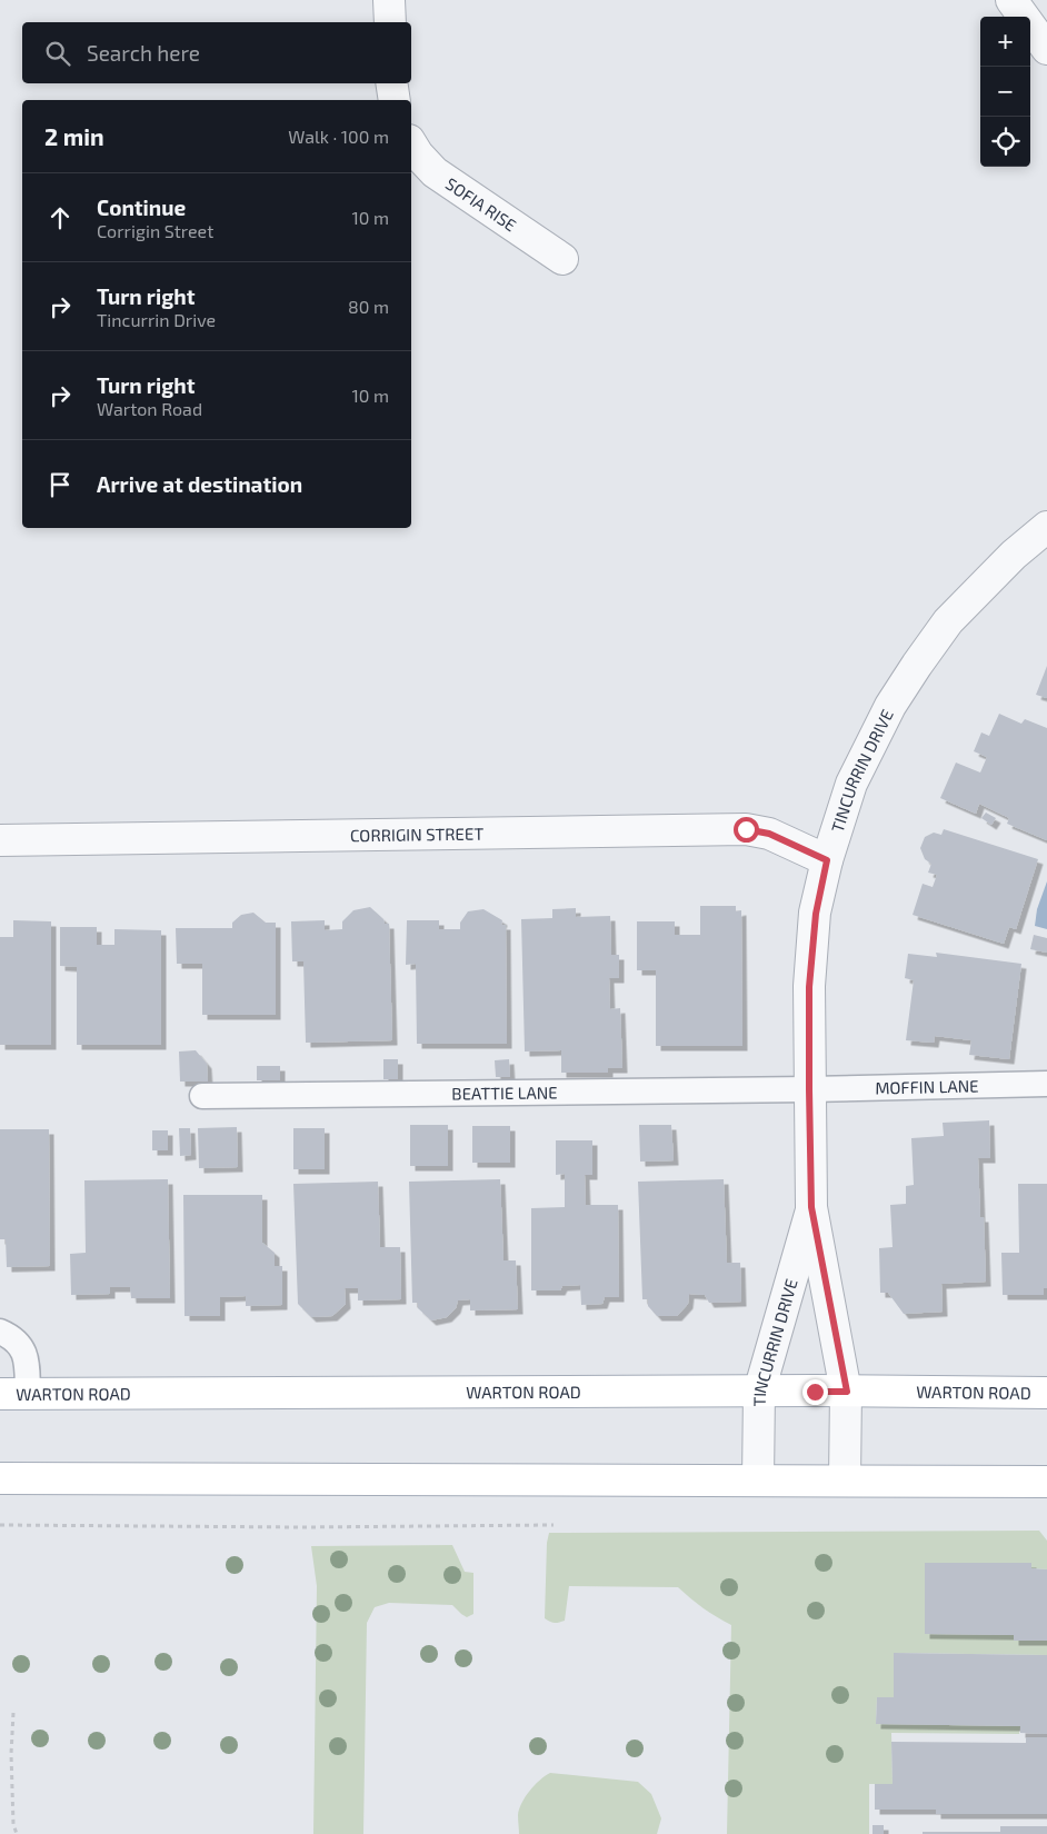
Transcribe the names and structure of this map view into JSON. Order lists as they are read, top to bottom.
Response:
{
  "streets": {
    "main road": ["WARTON ROAD"],
    "street": ["SOFIA RISE", "TINCURRIN DRIVE", "CORRIGIN STREET"],
    "lane": ["MOFFIN LANE", "BEATTIE LANE"]
  },
  "crossings": [
    ["TINCURRIN DRIVE", "CORRIGIN STREET"],
    ["TINCURRIN DRIVE", "MOFFIN LANE"],
    ["TINCURRIN DRIVE", "BEATTIE LANE"],
    ["TINCURRIN DRIVE", "WARTON ROAD"],
    ["MOFFIN LANE", "BEATTIE LANE"]
  ],
  "page": {
    "map_buttons": ["+", "−"],
    "search": "Search here",
    "heading": ["2 min", "Walk · 100 m"],
    "list": [
      ["Continue", "Corrigin Street", "10 m"],
      ["Turn right", "Tincurrin Drive", "80 m"],
      ["Turn right", "Warton Road", "10 m"],
      "Arrive at destination"
    ]
  }
}
